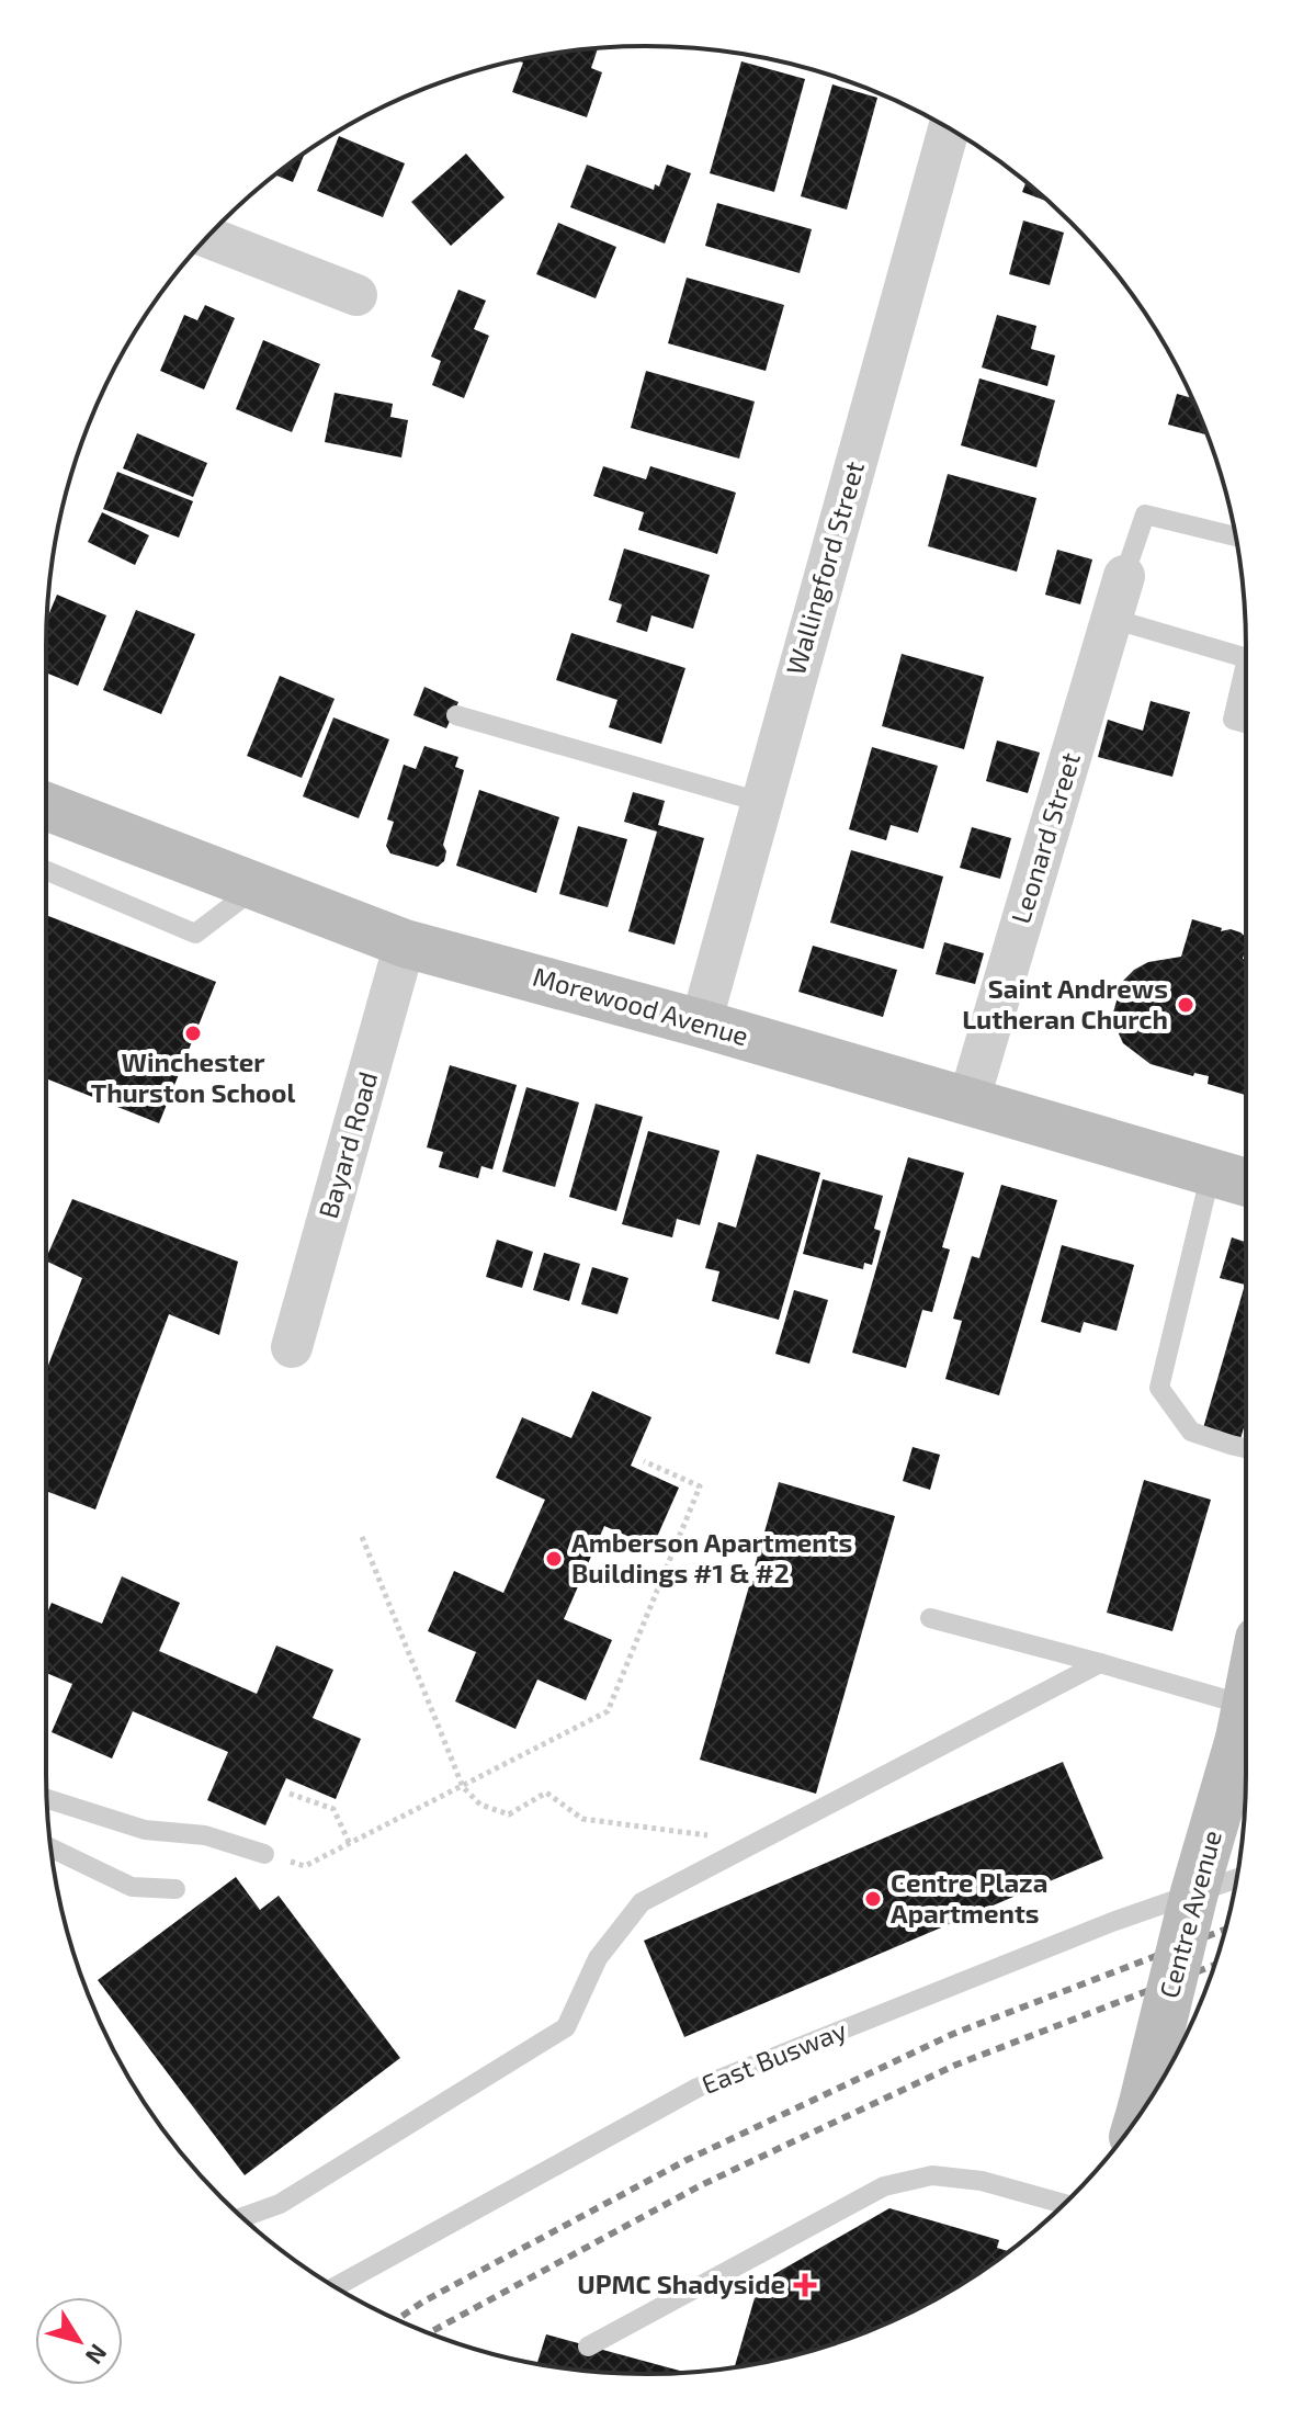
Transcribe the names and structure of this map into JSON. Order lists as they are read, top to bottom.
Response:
{
  "streets": {
    "main road": ["Morewood Avenue", "Centre Avenue"],
    "street": ["Wallingford Street", "Leonard Street", "Bayard Road"],
    "lane": ["East Busway"]
  },
  "crossings": [
    ["Wallingford Street", "Morewood Avenue"],
    ["Leonard Street", "Morewood Avenue"],
    ["Morewood Avenue", "Bayard Road"]
  ],
  "places": {
    "other": [
      "Saint Andrews Lutheran Church",
      "Winchester Thurston School",
      "Amberson Apartments Buildings #1 & #2",
      "Centre Plaza Apartments"
    ],
    "health": ["UPMC Shadyside"]
  },
  "north": "bottom right"
}
